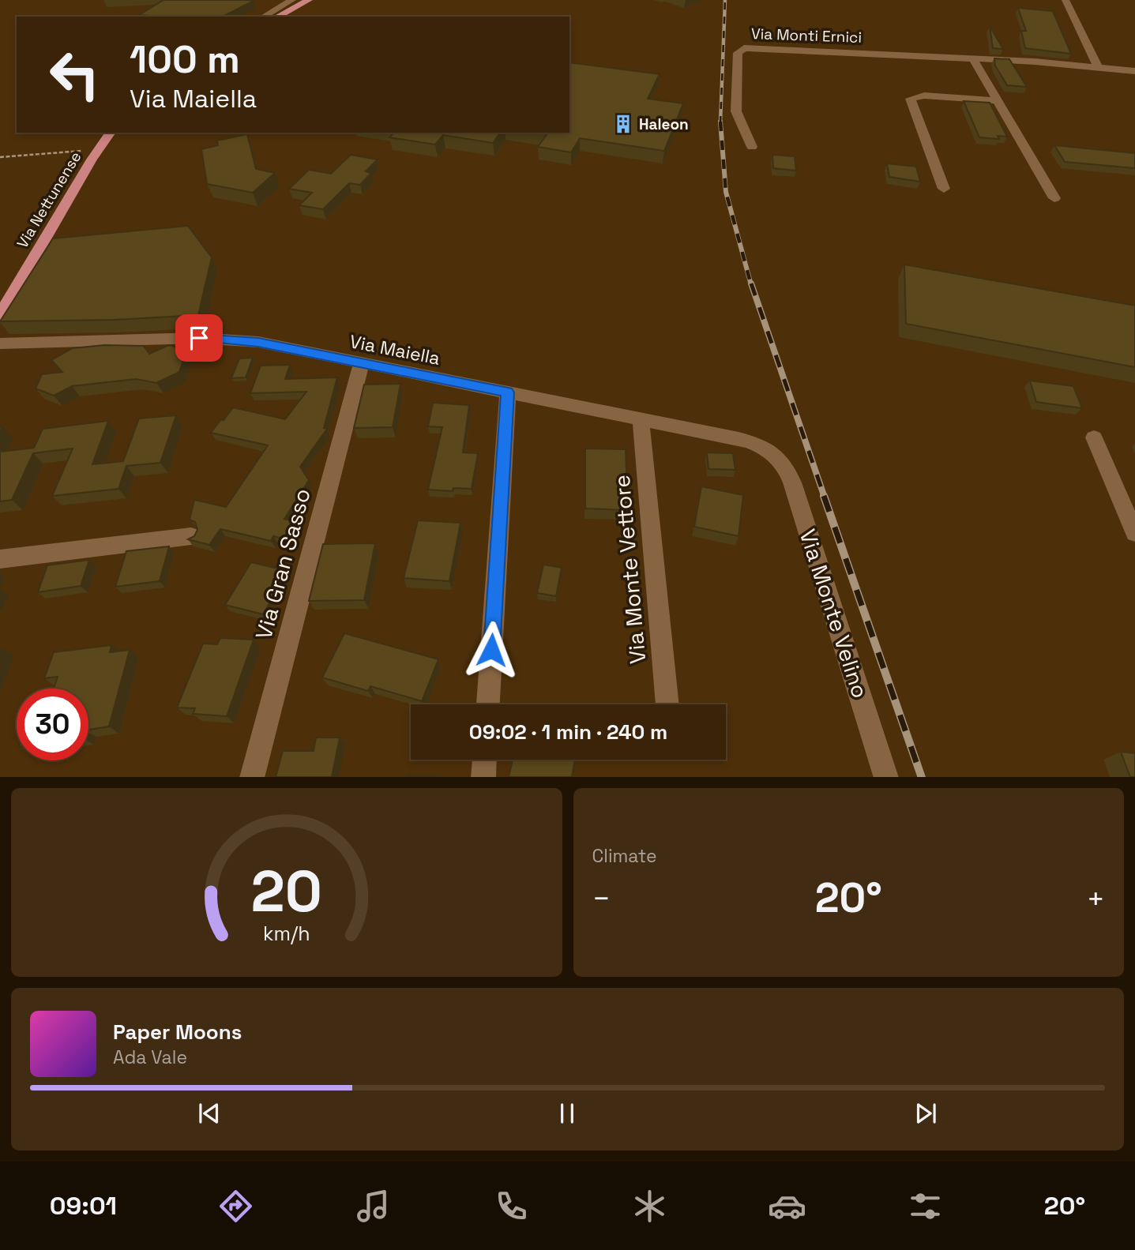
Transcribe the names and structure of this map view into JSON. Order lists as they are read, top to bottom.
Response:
{
  "streets": {
    "main road": ["Via Nettunense"],
    "street": [
      "Via Monti Ernici",
      "Via Maiella",
      "Via Gran Sasso",
      "Via Monte Vettore",
      "Via Monte Velino"
    ]
  },
  "crossings": [
    ["Via Maiella", "Via Gran Sasso"],
    ["Via Maiella", "Via Monte Vettore"],
    ["Via Maiella", "Via Monte Velino"]
  ],
  "places": {
    "building": ["Haleon"]
  },
  "page": {
    "turn": ["100 m", "Via Maiella"],
    "limit": "30",
    "trip": "09:02 · 1 min · 240 m",
    "tile": "Climate",
    "heat": ["−", "20°", "+"],
    "song": ["Paper Moons", "Ada Vale"],
    "tabs": ["09:01", "20°"],
    "gauge": ["20", "km/h"]
  }
}
